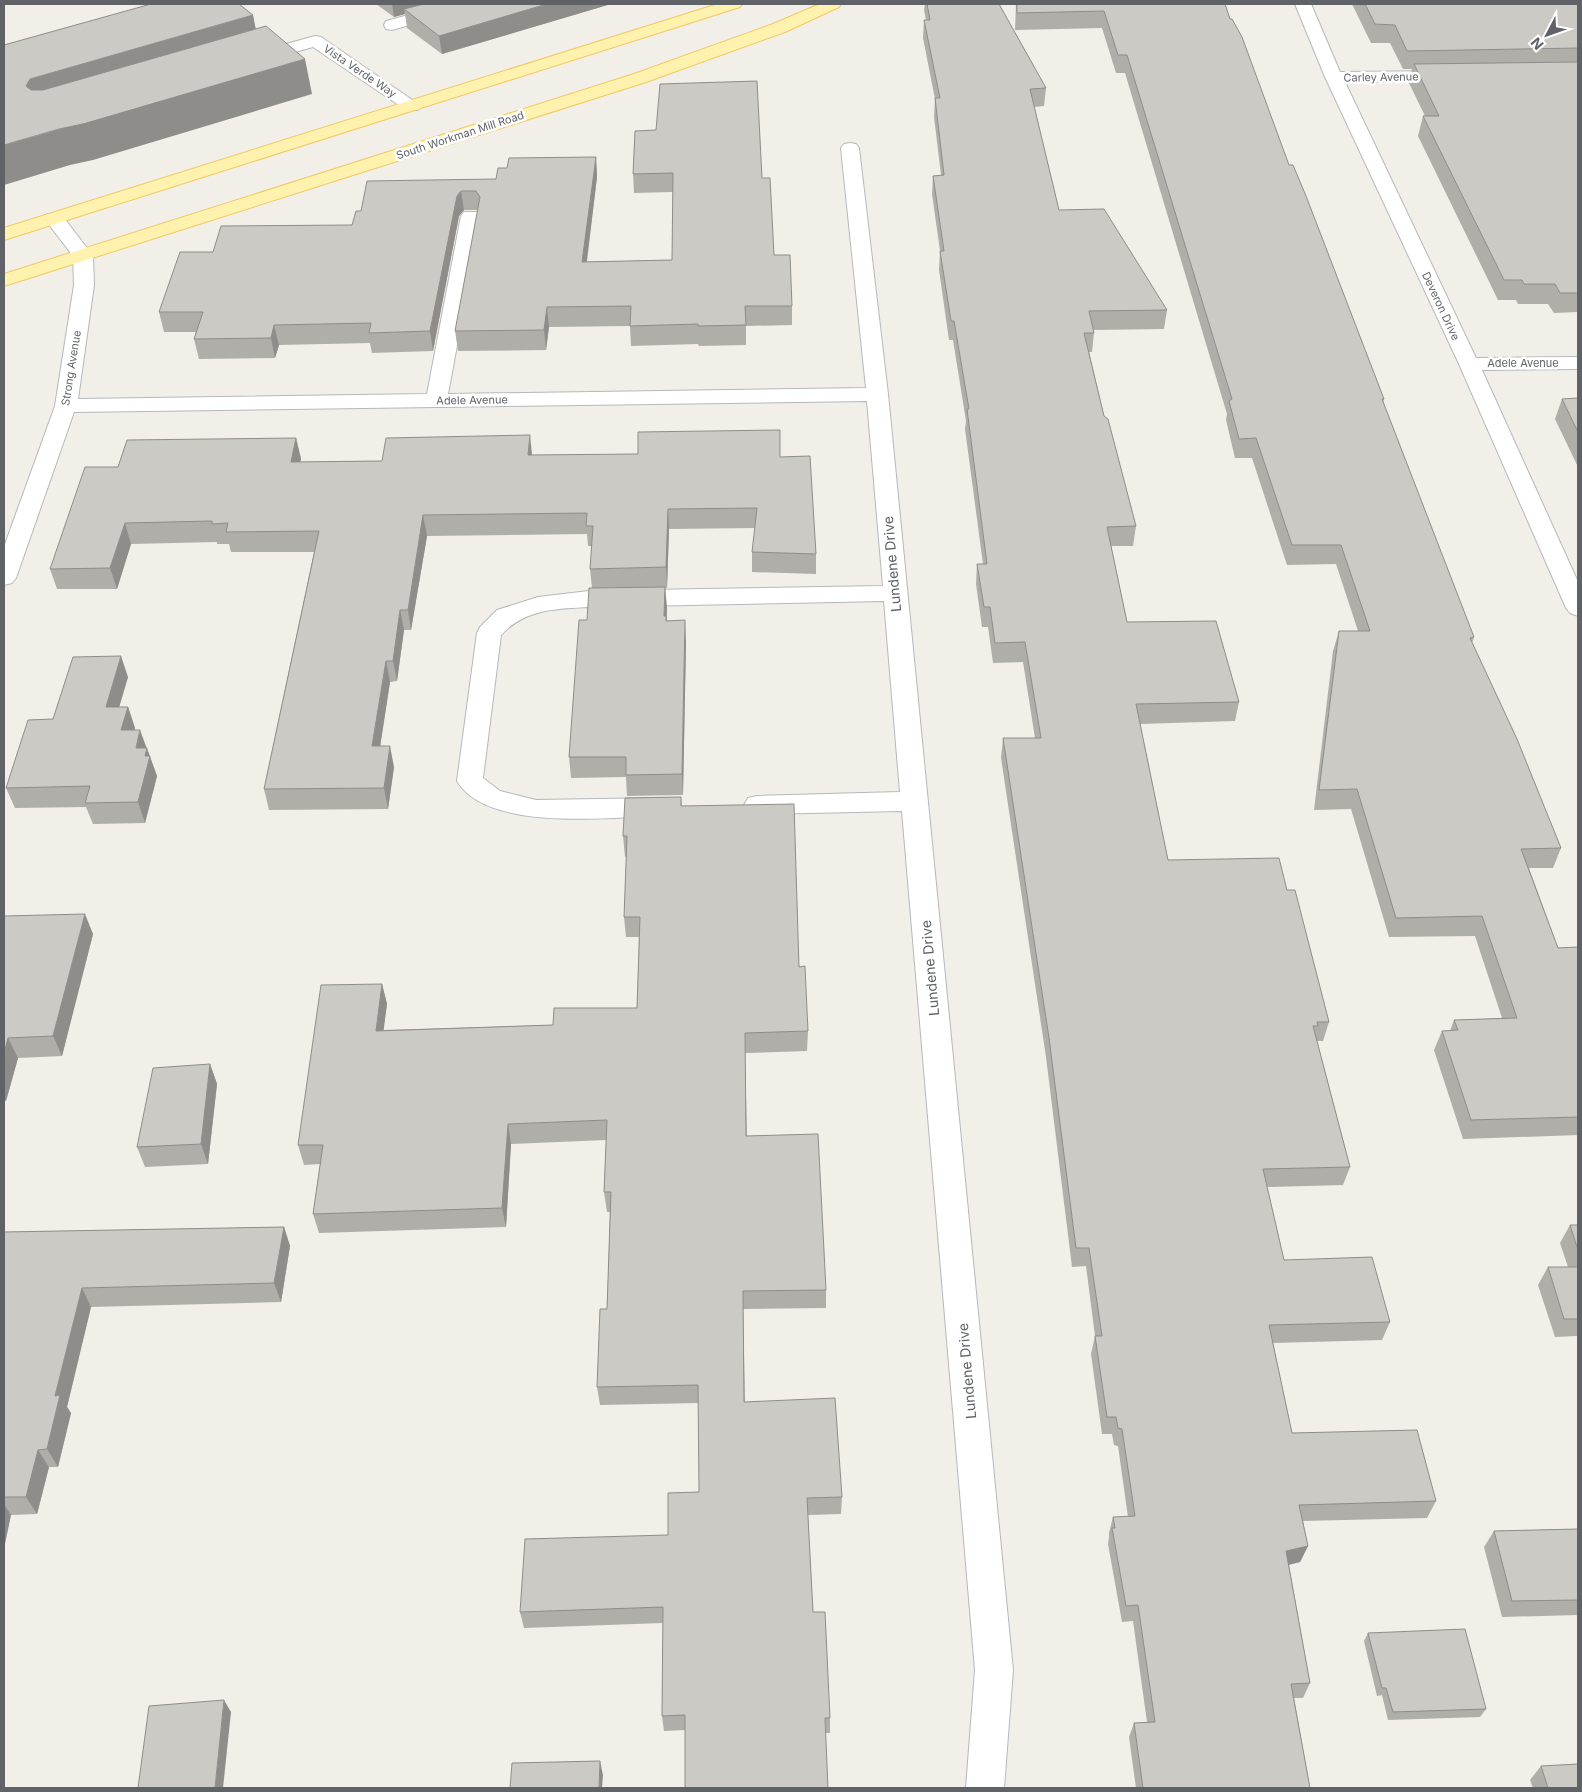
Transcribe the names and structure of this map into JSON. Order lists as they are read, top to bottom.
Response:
{
  "streets": {
    "main road": ["South Workman Mill Road"],
    "street": [
      "Vista Verde Way",
      "Carley Avenue",
      "Deveron Drive",
      "Adele Avenue",
      "Strong Avenue",
      "Lundene Drive"
    ]
  },
  "crossings": [
    ["Carley Avenue", "Deveron Drive"],
    ["South Workman Mill Road", "Strong Avenue"],
    ["Deveron Drive", "Adele Avenue"],
    ["Adele Avenue", "Strong Avenue"],
    ["Adele Avenue", "Lundene Drive"]
  ],
  "north": "bottom left"
}
